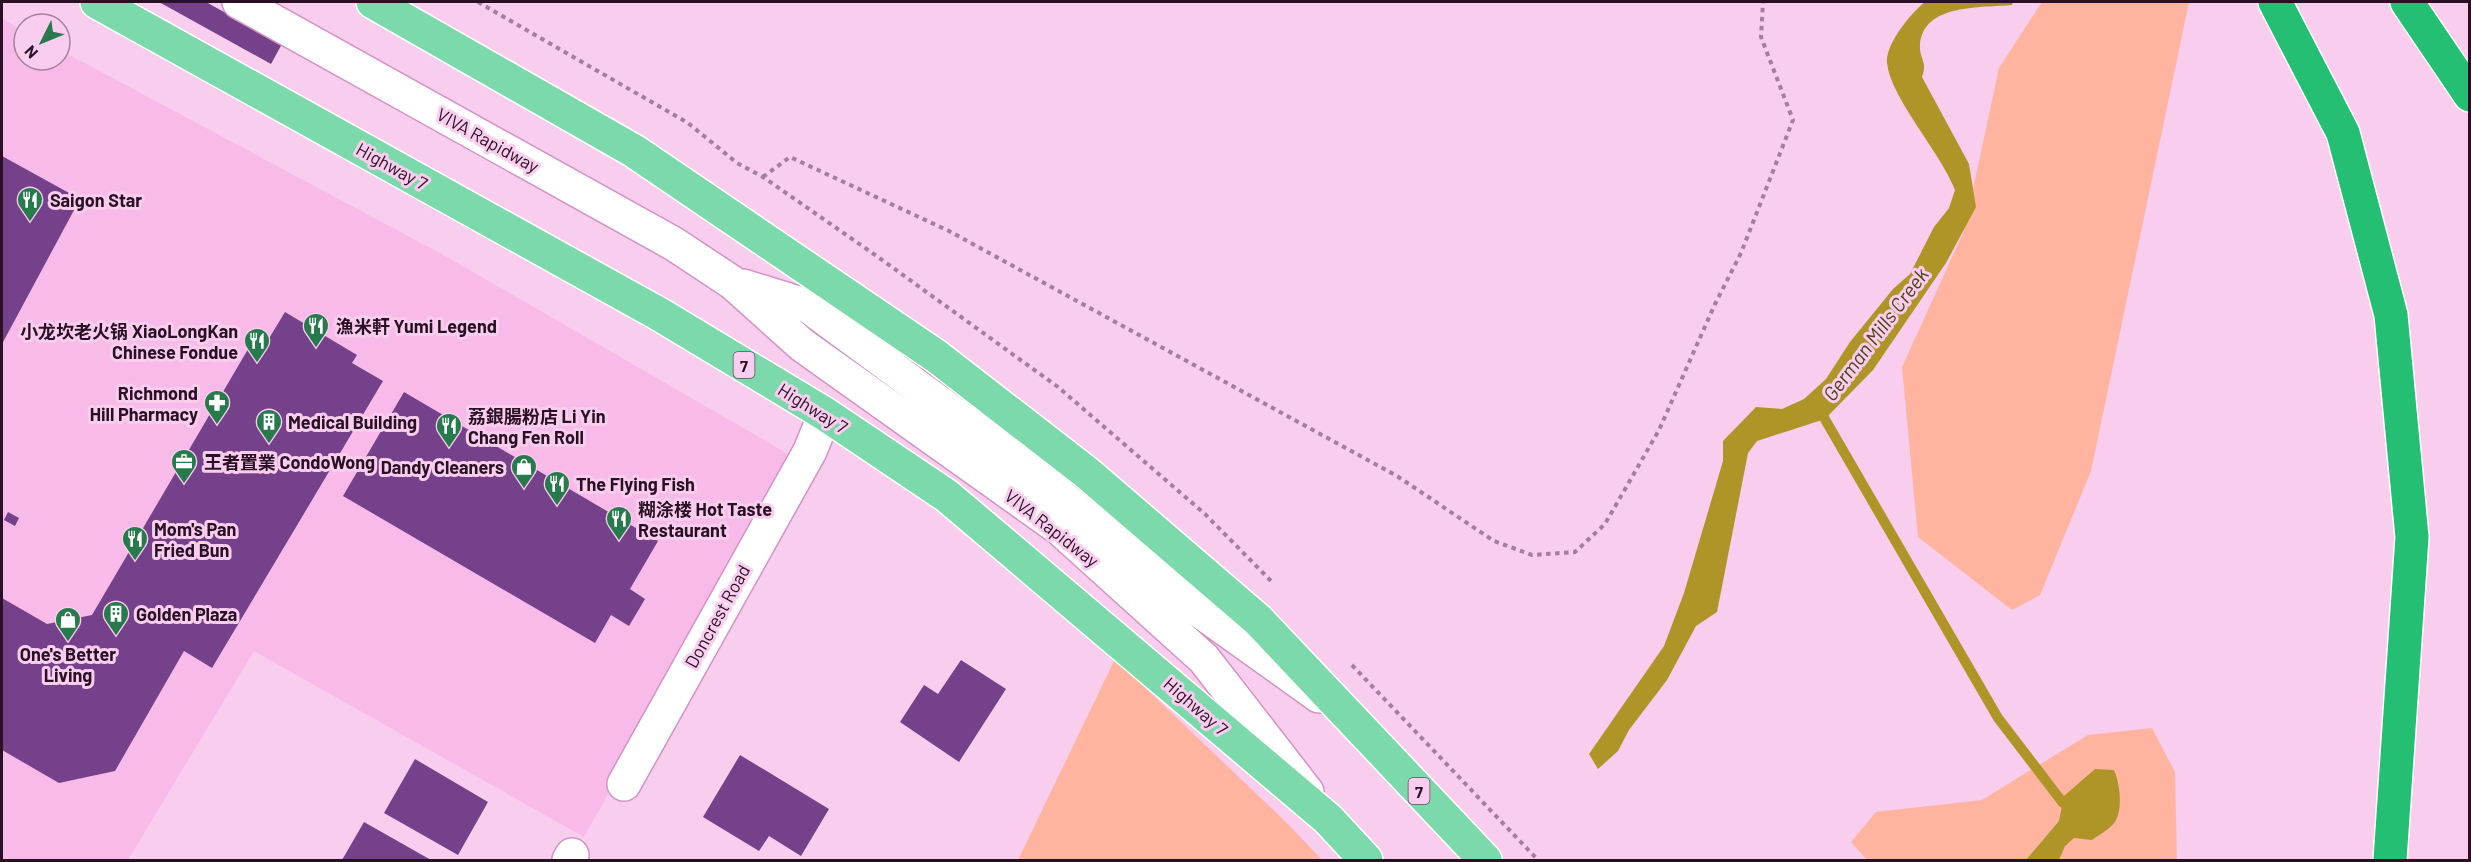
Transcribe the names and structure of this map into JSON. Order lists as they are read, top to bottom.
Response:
{
  "streets": {
    "main road": ["Highway 7", "7"],
    "street": ["VIVA Rapidway", "Doncrest Road"]
  },
  "crossings": [
    ["VIVA Rapidway", "Highway 7"],
    ["VIVA Rapidway", "7"],
    ["Highway 7", "Doncrest Road"]
  ],
  "water": ["German Mills Creek"],
  "places": {
    "restaurant": [
      "Saigon Star",
      "漁米軒 Yumi Legend",
      "小龙坎老火锅 XiaoLongKan Chinese Fondue",
      "荔銀腸粉店 Li Yin Chang Fen Roll",
      "The Flying Fish",
      "糊涂楼 Hot Taste Restaurant",
      "Mom's Pan Fried Bun"
    ],
    "pharmacy": ["Richmond Hill Pharmacy"],
    "building": ["Medical Building", "Golden Plaza"],
    "office": ["王者置業 CondoWong"],
    "shop": ["Dandy Cleaners", "One's Better Living"]
  },
  "north": "bottom left"
}
